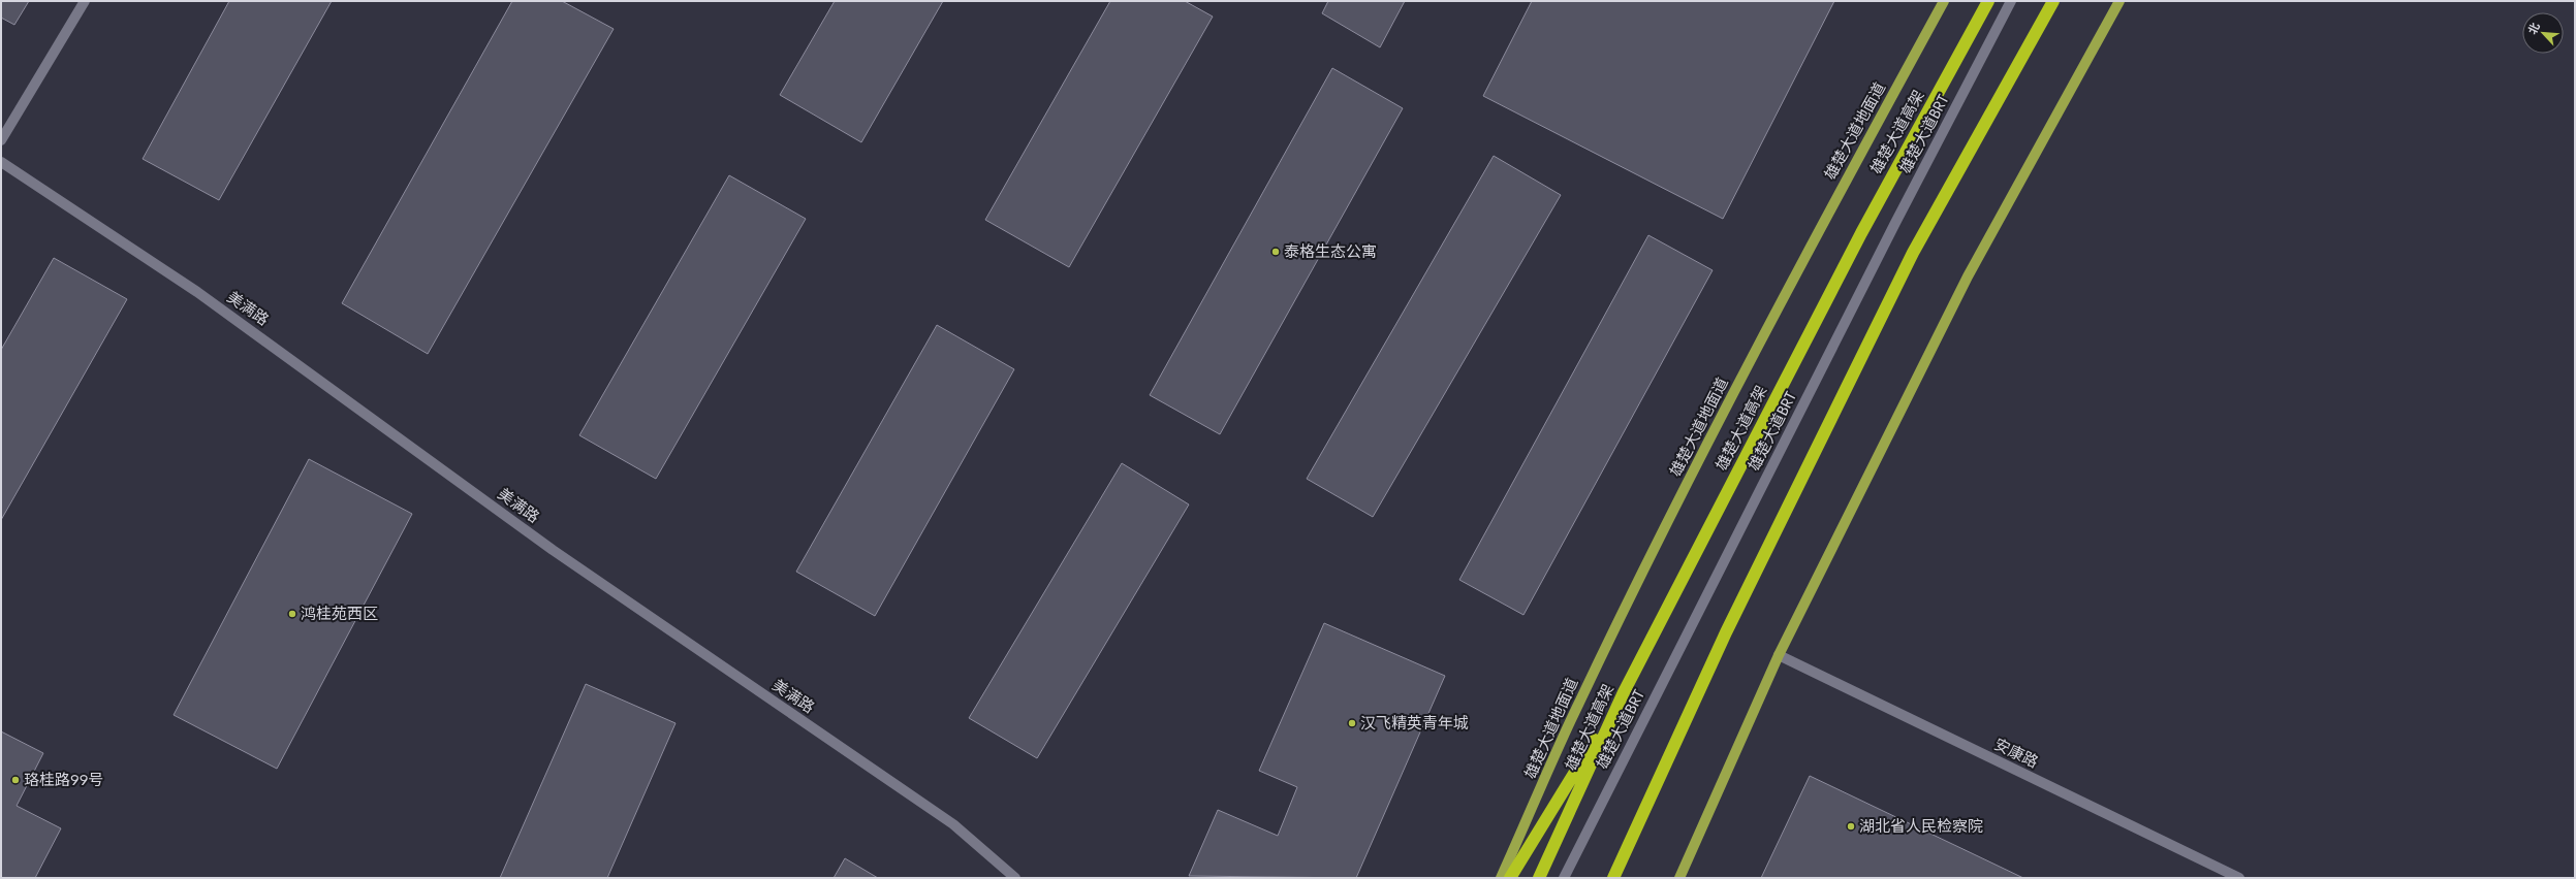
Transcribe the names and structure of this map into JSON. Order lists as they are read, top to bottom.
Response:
{
  "streets": {
    "highway": ["雄楚大道高架"],
    "main road": ["雄楚大道地面道"],
    "street": ["雄楚大道BRT", "美满路", "安康路"]
  },
  "places": [
    "泰格生态公寓",
    "鸿桂苑西区",
    "汉飞精英青年城",
    "珞桂路99号",
    "湖北省人民检察院"
  ],
  "north": "top left"
}
